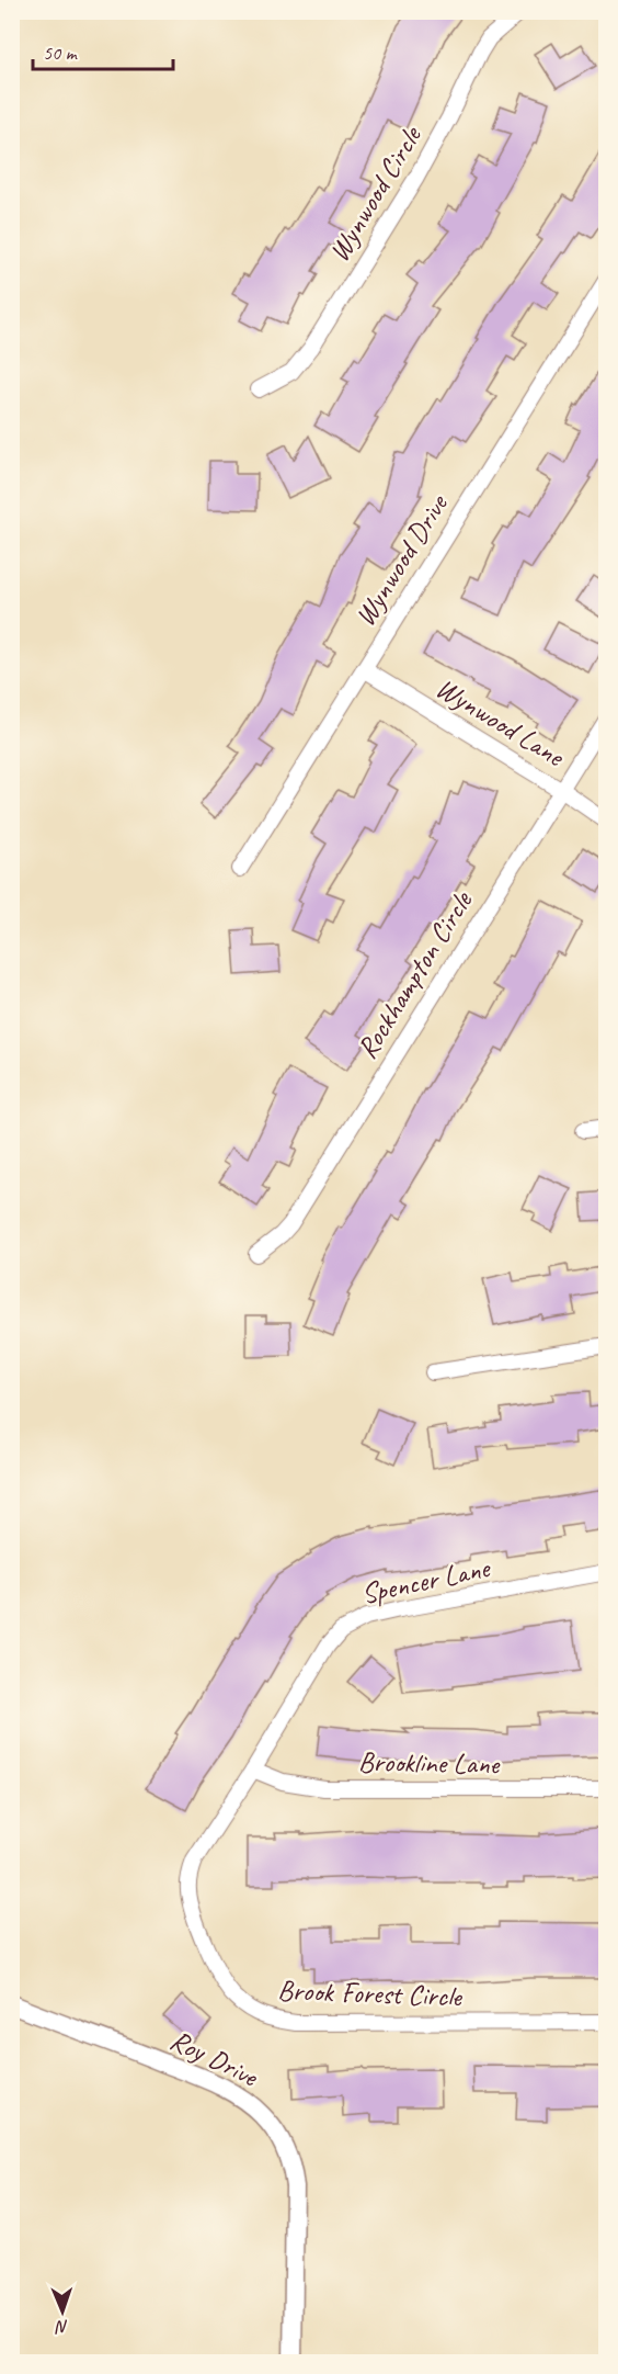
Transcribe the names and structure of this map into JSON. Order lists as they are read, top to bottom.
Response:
{
  "streets": {
    "street": [
      "Wynwood Circle",
      "Wynwood Drive",
      "Wynwood Lane",
      "Rockhampton Circle",
      "Spencer Lane",
      "Brookline Lane",
      "Brook Forest Circle",
      "Roy Drive"
    ]
  },
  "crossings": [
    ["Wynwood Drive", "Wynwood Lane"],
    ["Wynwood Lane", "Rockhampton Circle"],
    ["Spencer Lane", "Brookline Lane"],
    ["Spencer Lane", "Brook Forest Circle"],
    ["Brookline Lane", "Brook Forest Circle"]
  ],
  "scale_bar": "50 m",
  "north": "bottom"
}
